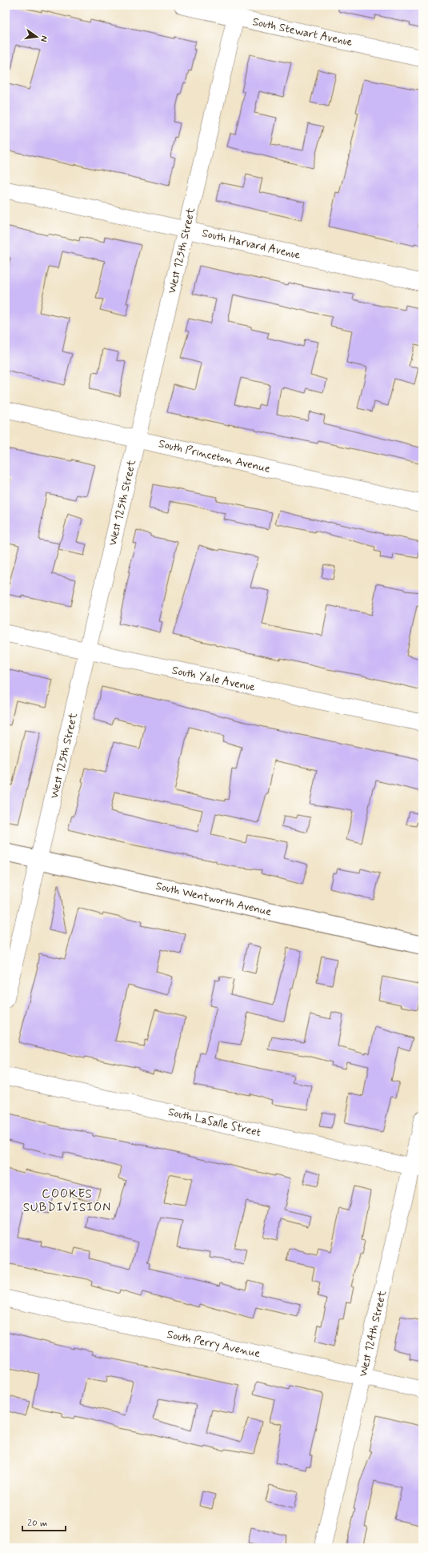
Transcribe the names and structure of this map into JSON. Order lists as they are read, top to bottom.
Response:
{
  "streets": {
    "street": [
      "South Stewart Avenue",
      "South Harvard Avenue",
      "West 125th Street",
      "South Princeton Avenue",
      "South Yale Avenue",
      "South Wentworth Avenue",
      "South LaSalle Street",
      "West 124th Street",
      "South Perry Avenue"
    ]
  },
  "crossings": [
    ["South Stewart Avenue", "West 125th Street"],
    ["South Harvard Avenue", "West 125th Street"],
    ["West 125th Street", "South Princeton Avenue"],
    ["West 125th Street", "South Yale Avenue"],
    ["West 125th Street", "South Wentworth Avenue"],
    ["South LaSalle Street", "West 124th Street"],
    ["West 124th Street", "South Perry Avenue"]
  ],
  "districts": ["COOKES SUBDIVISION"],
  "scale_bar": "20 m",
  "north": "right"
}
